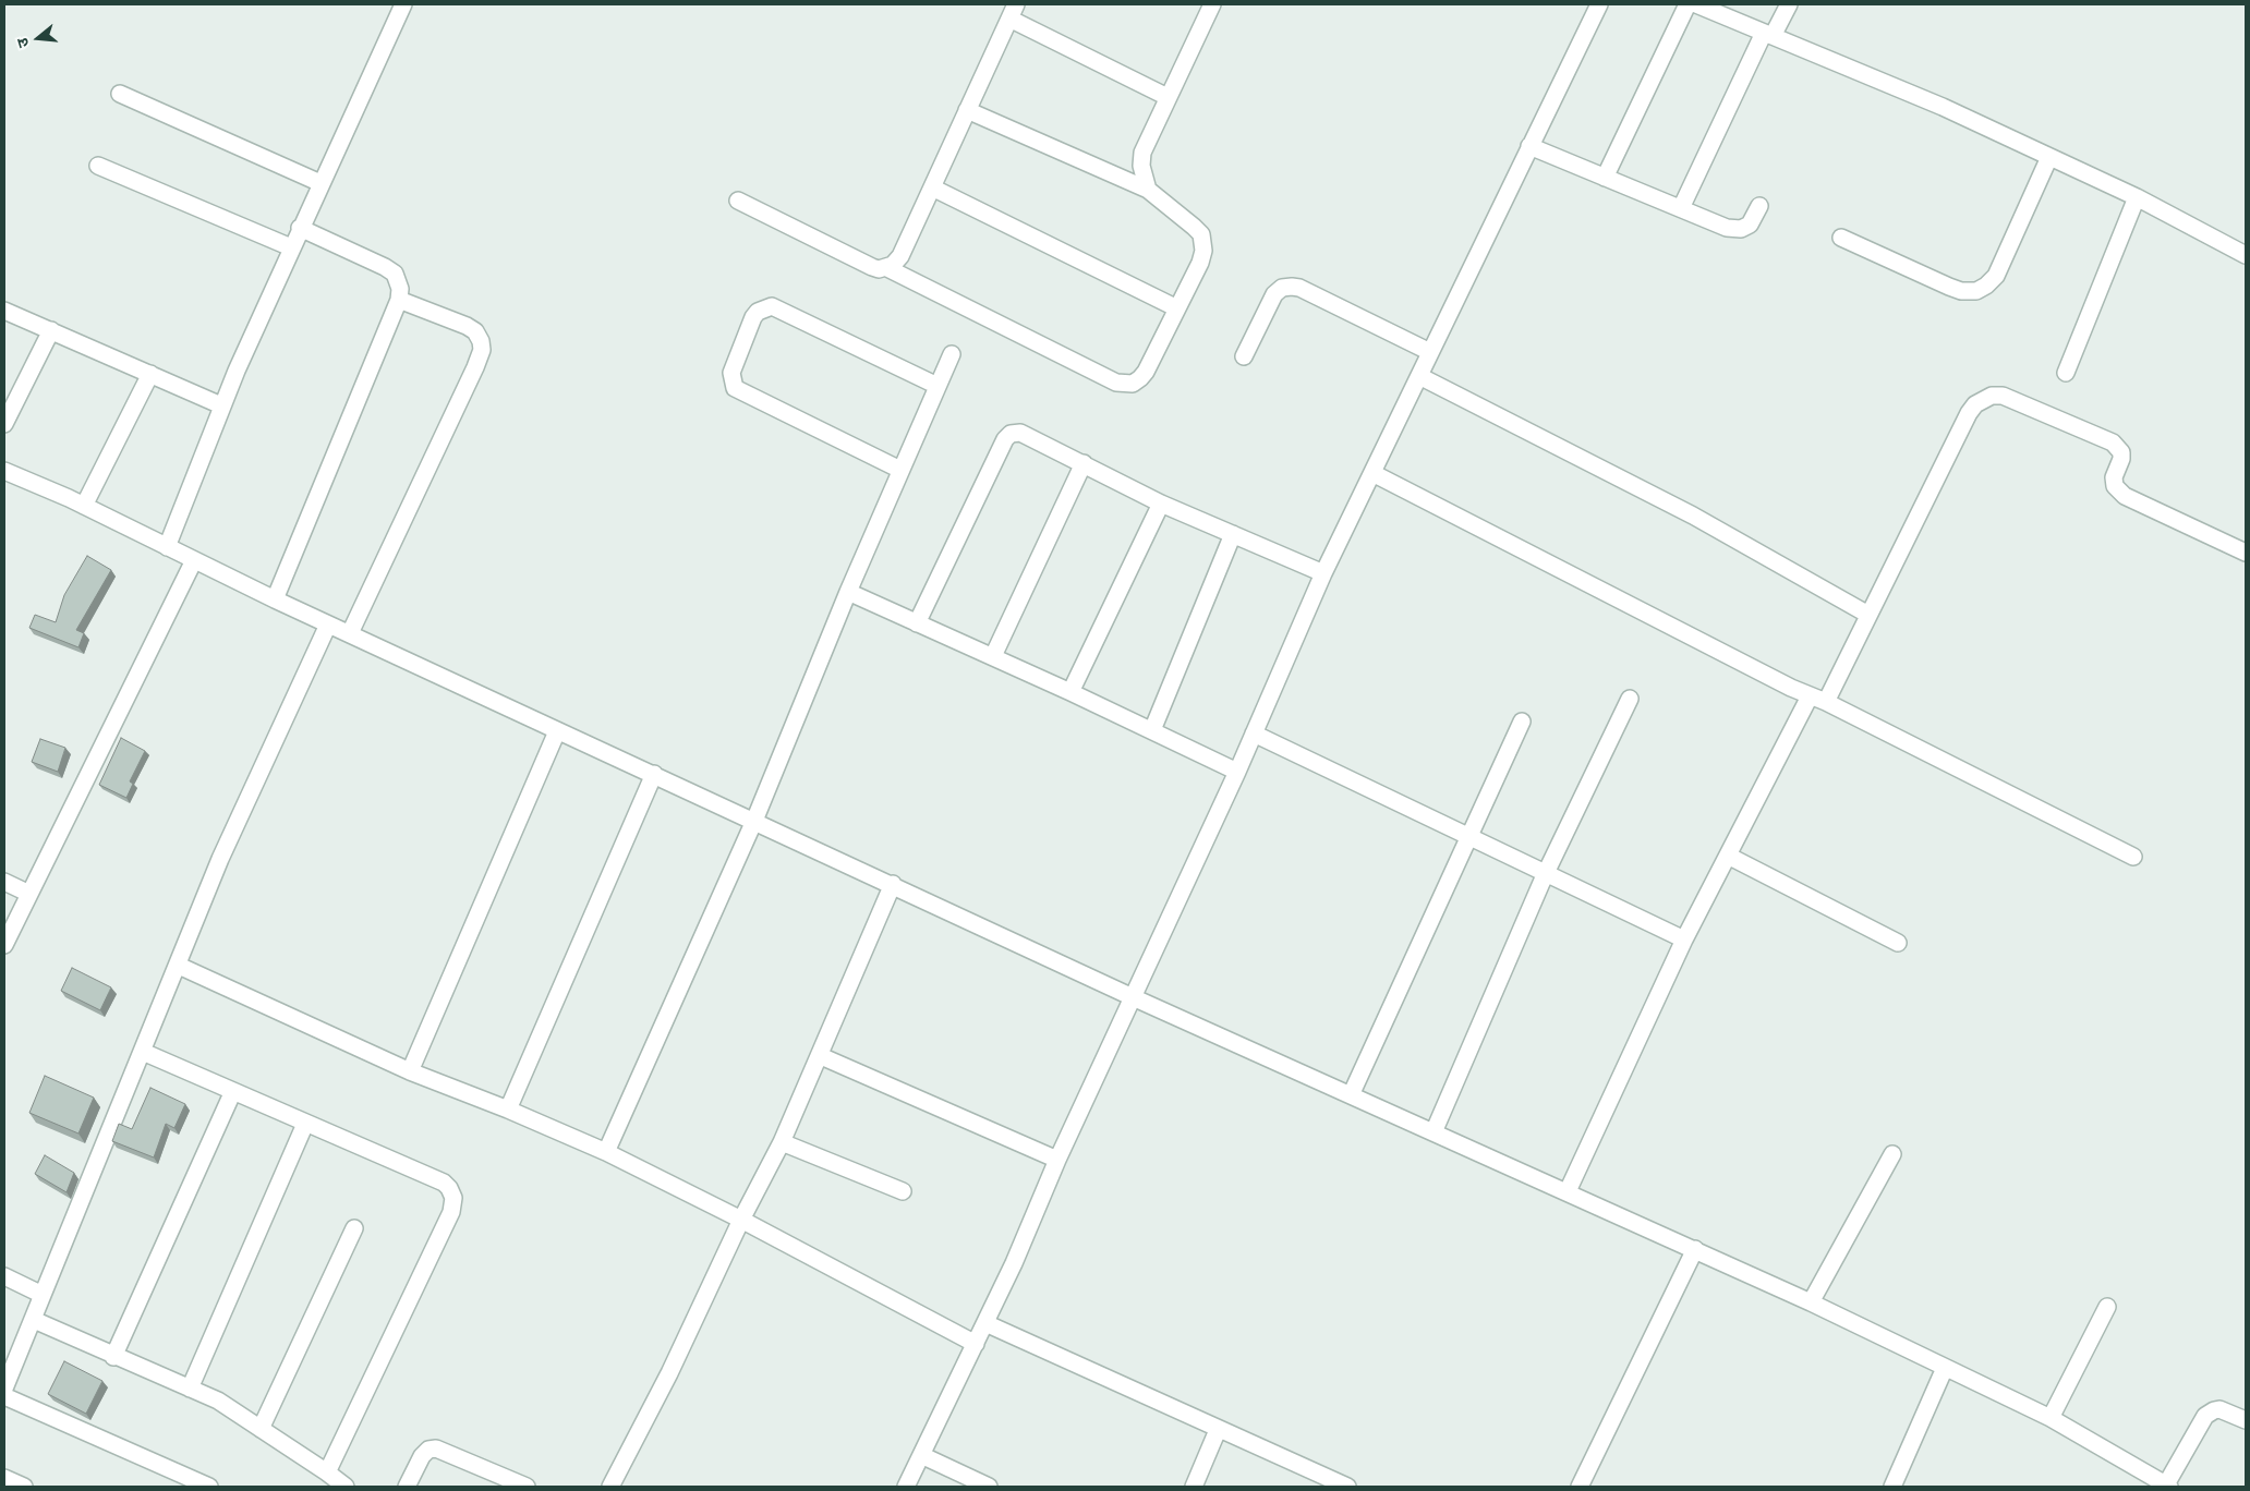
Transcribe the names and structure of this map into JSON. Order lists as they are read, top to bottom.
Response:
{
  "north": "left"
}
